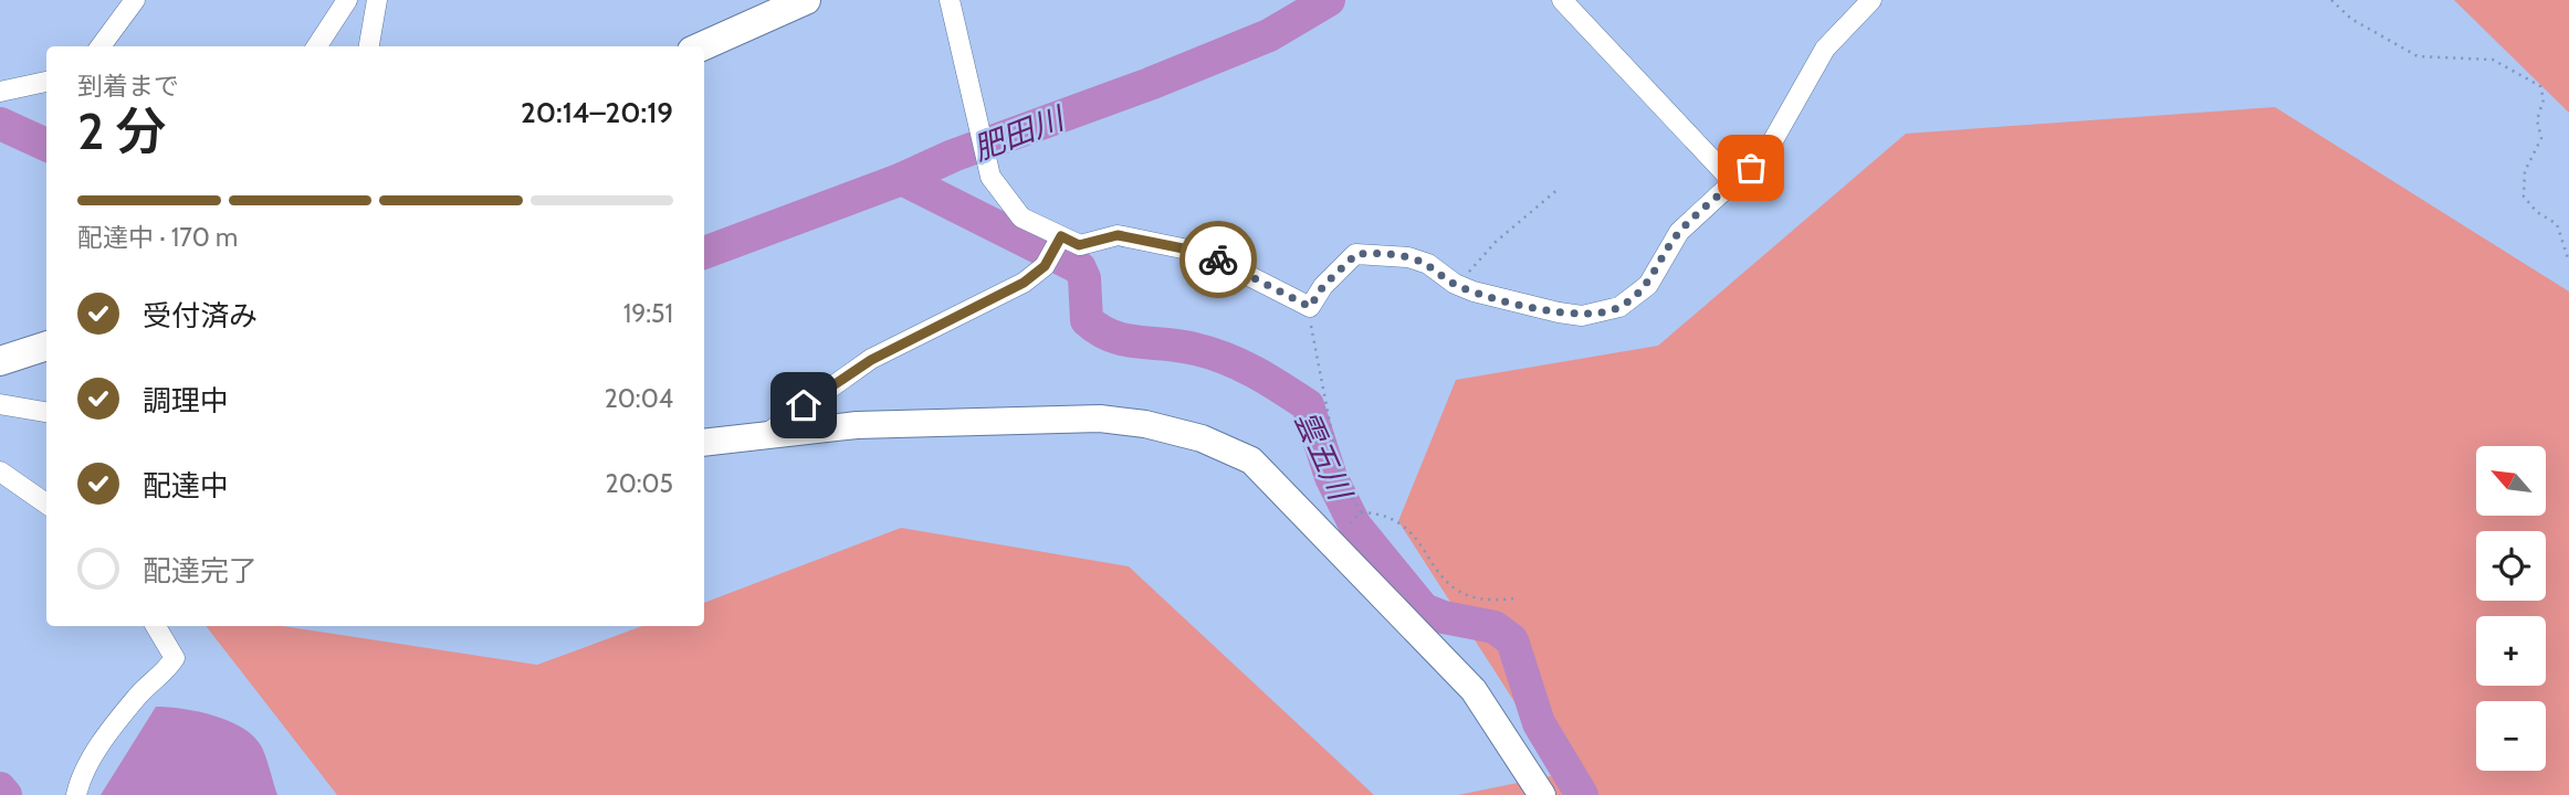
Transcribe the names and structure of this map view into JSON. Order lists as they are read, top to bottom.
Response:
{
  "water": ["肥田川", "雲五川"],
  "north": "top left",
  "page": {
    "heading": ["2 分", "到着まで", "20:14–20:19"],
    "bar": "配達中 · 170 m",
    "list": [
      ["受付済み", "19:51"],
      ["調理中", "20:04"],
      ["配達中", "20:05"],
      "配達完了"
    ],
    "map_buttons": ["+", "−"]
  }
}
